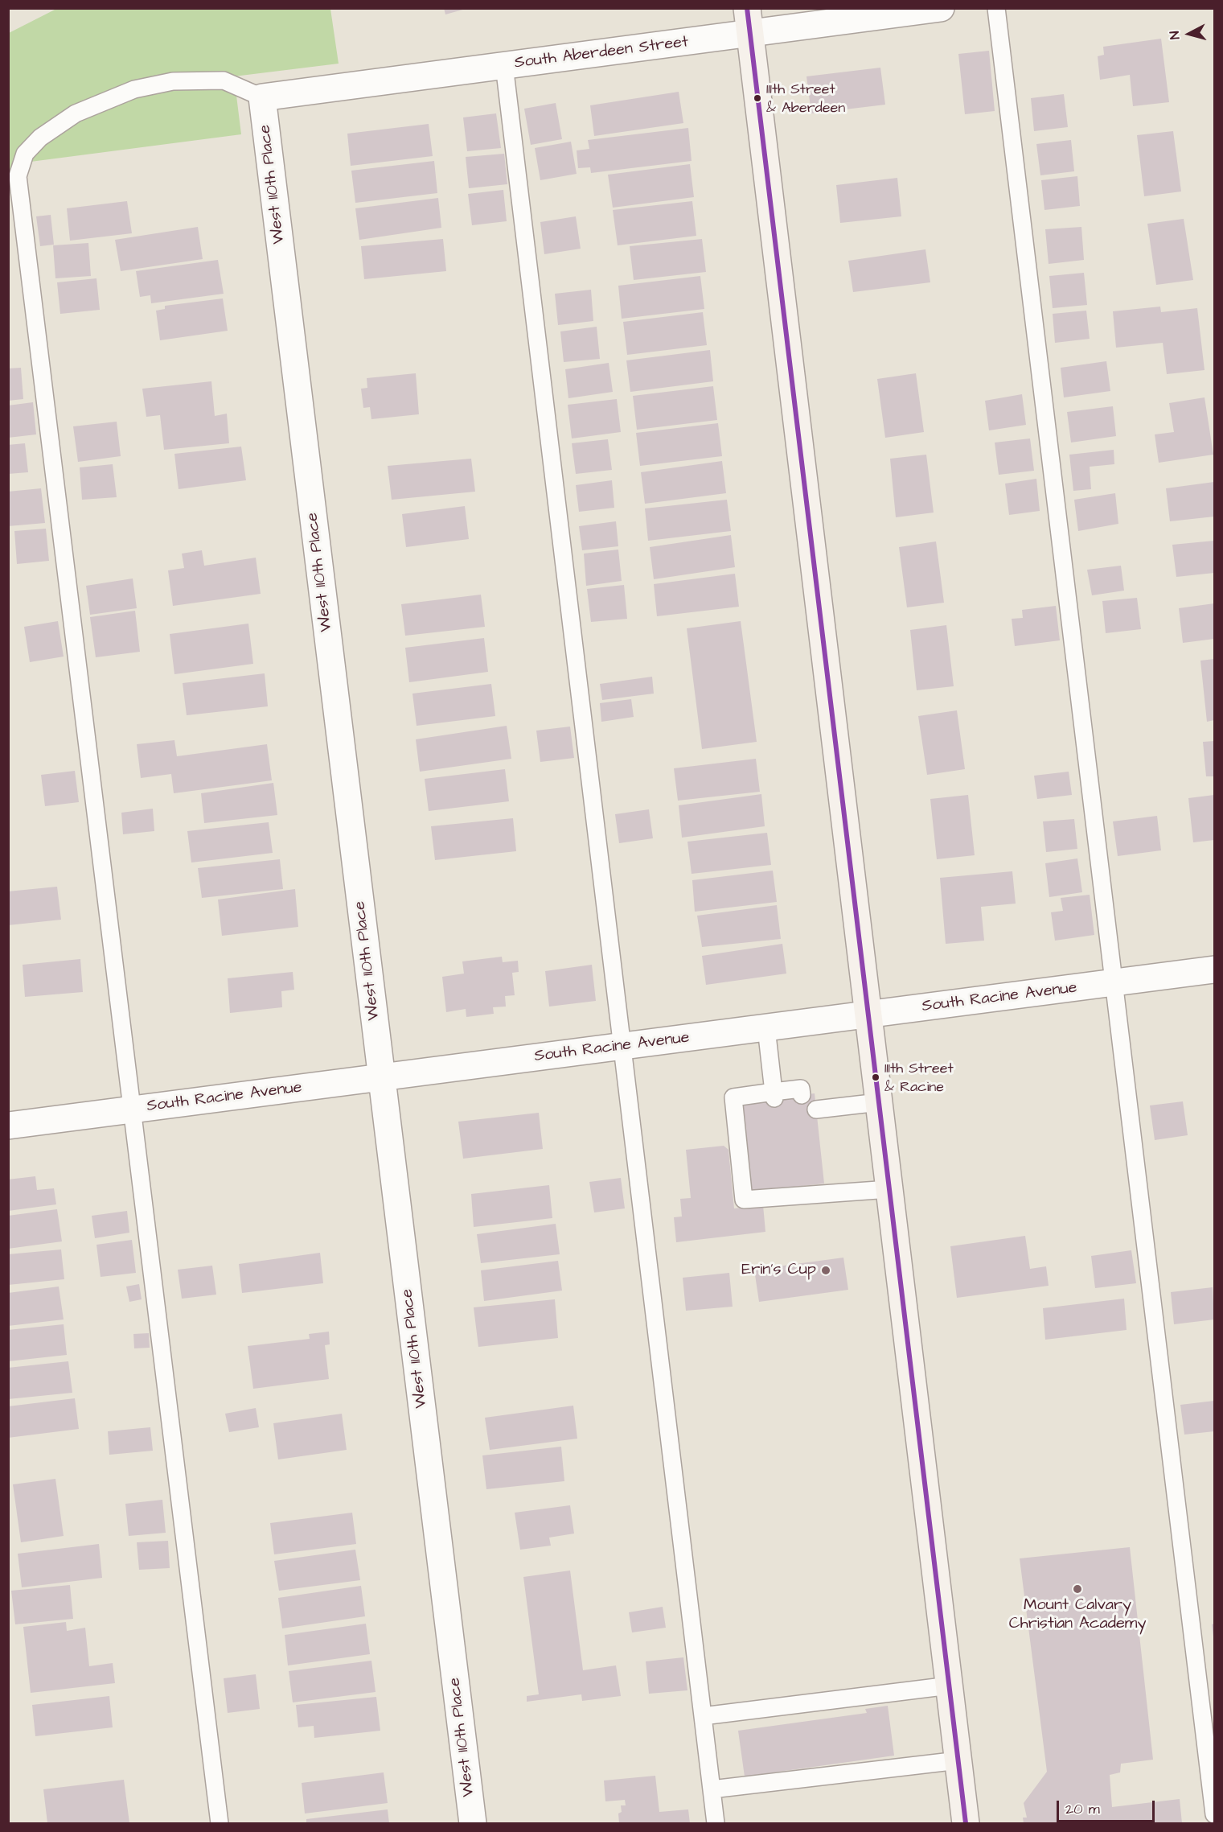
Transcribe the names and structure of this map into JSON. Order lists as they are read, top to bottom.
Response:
{
  "streets": {
    "street": ["South Aberdeen Street", "West 110th Place", "South Racine Avenue"]
  },
  "crossings": [
    ["South Aberdeen Street", "West 110th Place"],
    ["West 110th Place", "South Racine Avenue"]
  ],
  "places": [
    "111th Street & Aberdeen",
    "111th Street & Racine",
    "Erin's Cup",
    "Mount Calvary Christian Academy"
  ],
  "scale_bar": "20 m",
  "north": "left"
}
